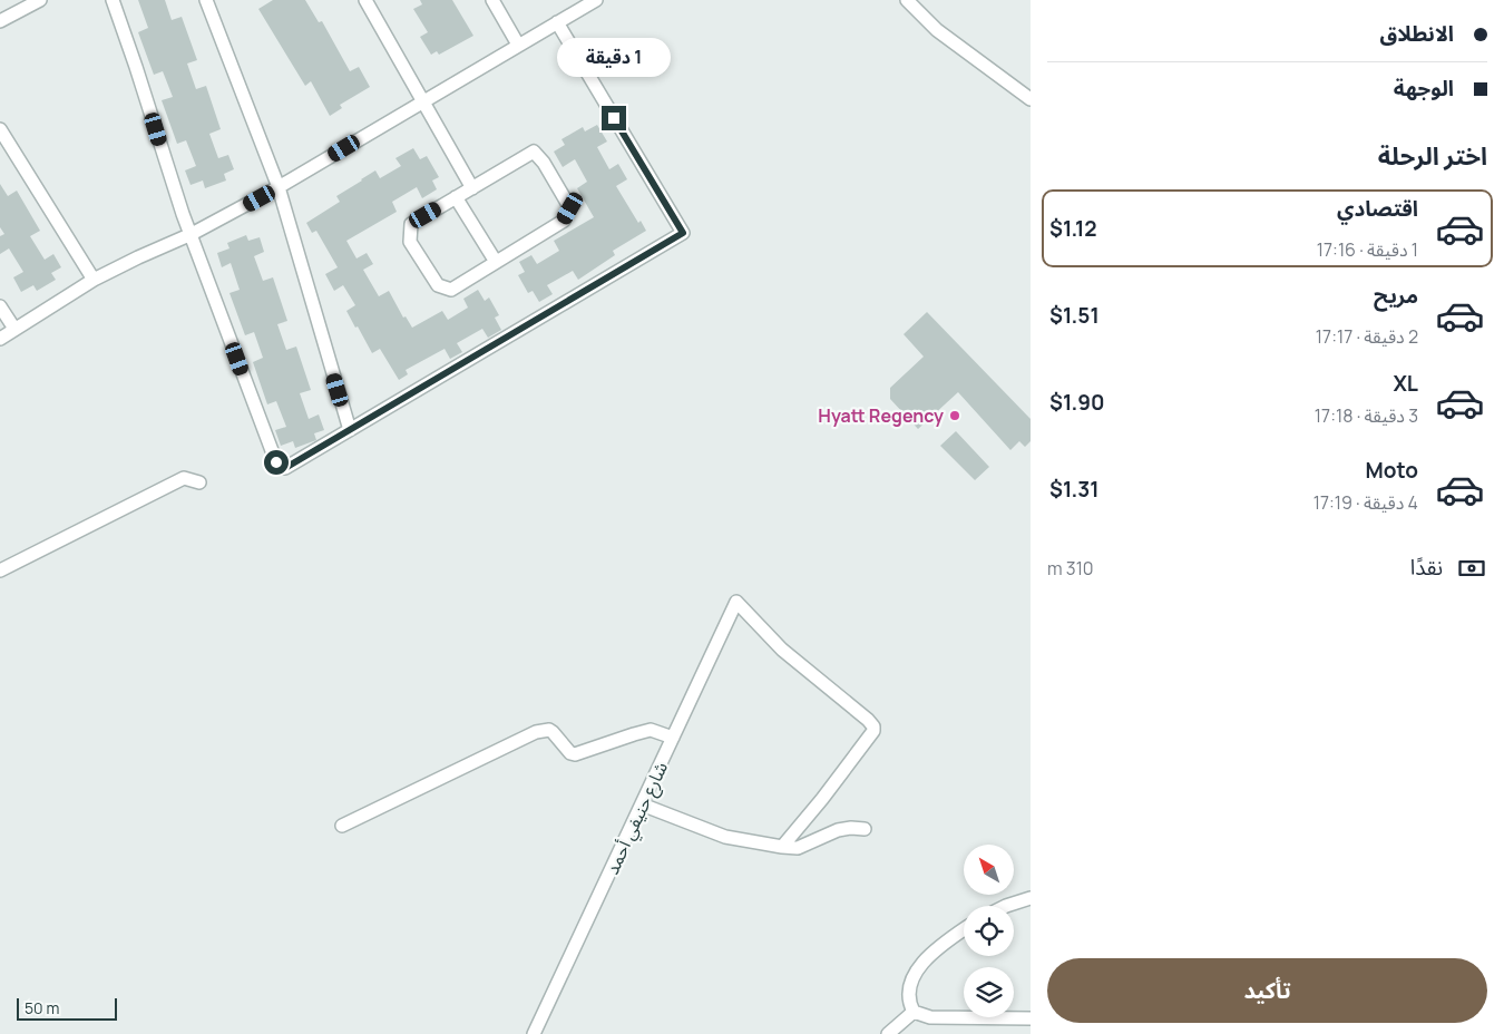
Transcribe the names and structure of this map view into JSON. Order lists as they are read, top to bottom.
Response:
{
  "streets": {
    "street": ["شارع حنيفي أحمد"]
  },
  "places": ["Hyatt Regency"],
  "scale_bar": "50 m",
  "north": "top left",
  "page": {
    "banner": ["الانطلاق", "الوجهة"],
    "bubble": "1 دقيقة",
    "heading": "اختر الرحلة",
    "list": [
      {
        "name": "اقتصادي",
        "note": "1 دقيقة · 17:16",
        "value": "$1.12"
      },
      {
        "name": "مريح",
        "note": "2 دقيقة · 17:17",
        "value": "$1.51"
      },
      {
        "name": "XL",
        "note": "3 دقيقة · 17:18",
        "value": "$1.90"
      },
      {
        "name": "Moto",
        "note": "4 دقيقة · 17:19",
        "value": "$1.31"
      }
    ],
    "pay": ["نقدًا", "310 m"],
    "buttons": "تأكيد",
    "scale": "50 m"
  }
}
